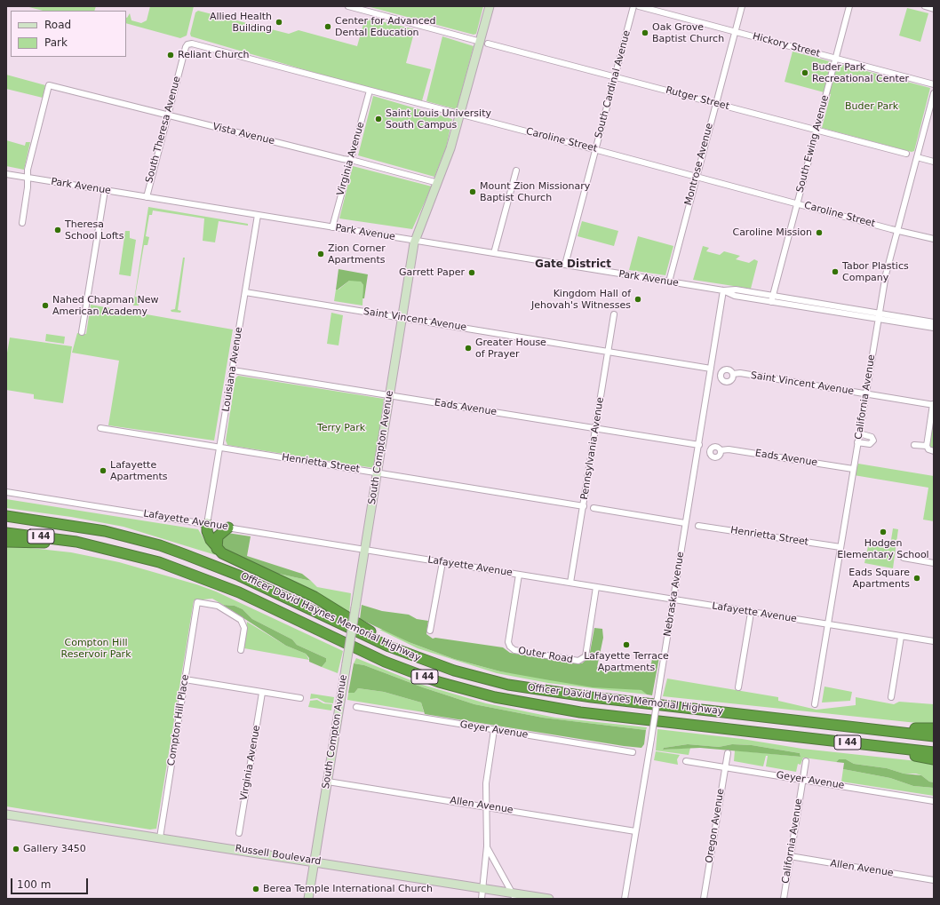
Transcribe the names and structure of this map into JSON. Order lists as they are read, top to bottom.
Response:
{
  "streets": {
    "highway": ["I 44", "Officer David Haynes Memorial Highway"],
    "main road": ["South Compton Avenue", "Russell Boulevard"],
    "street": [
      "Hickory Street",
      "South Cardinal Avenue",
      "Rutger Street",
      "South Theresa Avenue",
      "Vista Avenue",
      "Caroline Street",
      "South Ewing Avenue",
      "Virginia Avenue",
      "Montrose Avenue",
      "Park Avenue",
      "Saint Vincent Avenue",
      "Louisiana Avenue",
      "California Avenue",
      "Eads Avenue",
      "Pennsylvania Avenue",
      "Henrietta Street",
      "Lafayette Avenue",
      "Nebraska Avenue",
      "Outer Road",
      "Compton Hill Place",
      "Geyer Avenue",
      "Allen Avenue",
      "Oregon Avenue"
    ]
  },
  "crossings": [
    ["Hickory Street", "South Ewing Avenue"],
    ["Hickory Street", "Montrose Avenue"],
    ["South Cardinal Avenue", "Rutger Street"],
    ["South Cardinal Avenue", "Caroline Street"],
    ["South Cardinal Avenue", "Park Avenue"],
    ["Rutger Street", "South Ewing Avenue"],
    ["Rutger Street", "Montrose Avenue"],
    ["Rutger Street", "South Compton Avenue"],
    ["South Theresa Avenue", "Vista Avenue"],
    ["South Theresa Avenue", "Caroline Street"],
    ["South Theresa Avenue", "Park Avenue"],
    ["Vista Avenue", "Virginia Avenue"],
    ["Vista Avenue", "Park Avenue"],
    ["Vista Avenue", "South Compton Avenue"],
    ["Caroline Street", "South Ewing Avenue"],
    ["Caroline Street", "Virginia Avenue"],
    ["Caroline Street", "Montrose Avenue"],
    ["Caroline Street", "California Avenue"],
    ["Caroline Street", "South Compton Avenue"],
    ["South Ewing Avenue", "Park Avenue"],
    ["Virginia Avenue", "Park Avenue"],
    ["Montrose Avenue", "Park Avenue"],
    ["Park Avenue", "Louisiana Avenue"],
    ["Park Avenue", "California Avenue"],
    ["Park Avenue", "South Compton Avenue"],
    ["Park Avenue", "Nebraska Avenue"],
    ["Saint Vincent Avenue", "Louisiana Avenue"],
    ["Saint Vincent Avenue", "California Avenue"],
    ["Saint Vincent Avenue", "South Compton Avenue"],
    ["Saint Vincent Avenue", "Pennsylvania Avenue"],
    ["Saint Vincent Avenue", "Nebraska Avenue"],
    ["Louisiana Avenue", "Eads Avenue"],
    ["Louisiana Avenue", "Henrietta Street"],
    ["Louisiana Avenue", "Lafayette Avenue"],
    ["California Avenue", "Eads Avenue"],
    ["California Avenue", "Henrietta Street"],
    ["California Avenue", "Lafayette Avenue"],
    ["California Avenue", "Geyer Avenue"],
    ["California Avenue", "Allen Avenue"],
    ["Eads Avenue", "South Compton Avenue"],
    ["Eads Avenue", "Pennsylvania Avenue"],
    ["Eads Avenue", "Nebraska Avenue"],
    ["South Compton Avenue", "Henrietta Street"],
    ["South Compton Avenue", "Lafayette Avenue"],
    ["South Compton Avenue", "Allen Avenue"],
    ["South Compton Avenue", "Russell Boulevard"],
    ["Pennsylvania Avenue", "Henrietta Street"],
    ["Pennsylvania Avenue", "Lafayette Avenue"],
    ["Lafayette Avenue", "Nebraska Avenue"],
    ["Lafayette Avenue", "Outer Road"],
    ["Nebraska Avenue", "Allen Avenue"],
    ["Compton Hill Place", "Russell Boulevard"],
    ["Geyer Avenue", "Oregon Avenue"]
  ],
  "districts": ["Gate District"],
  "parks": ["Buder Park", "Terry Park", "Compton Hill Reservoir Park"],
  "places": [
    "Allied Health Building",
    "Center for Advanced Dental Education",
    "Oak Grove Baptist Church",
    "Reliant Church",
    "Buder Park Recreational Center",
    "Saint Louis University South Campus",
    "Mount Zion Missionary Baptist Church",
    "Theresa School Lofts",
    "Caroline Mission",
    "Zion Corner Apartments",
    "Tabor Plastics Company",
    "Garrett Paper",
    "Kingdom Hall of Jehovah's Witnesses",
    "Nahed Chapman New American Academy",
    "Greater House of Prayer",
    "Lafayette Apartments",
    "Hodgen Elementary School",
    "Eads Square Apartments",
    "Lafayette Terrace Apartments",
    "Gallery 3450",
    "Berea Temple International Church"
  ],
  "legend": ["Road", "Park"],
  "scale_bar": "100 m"
}
